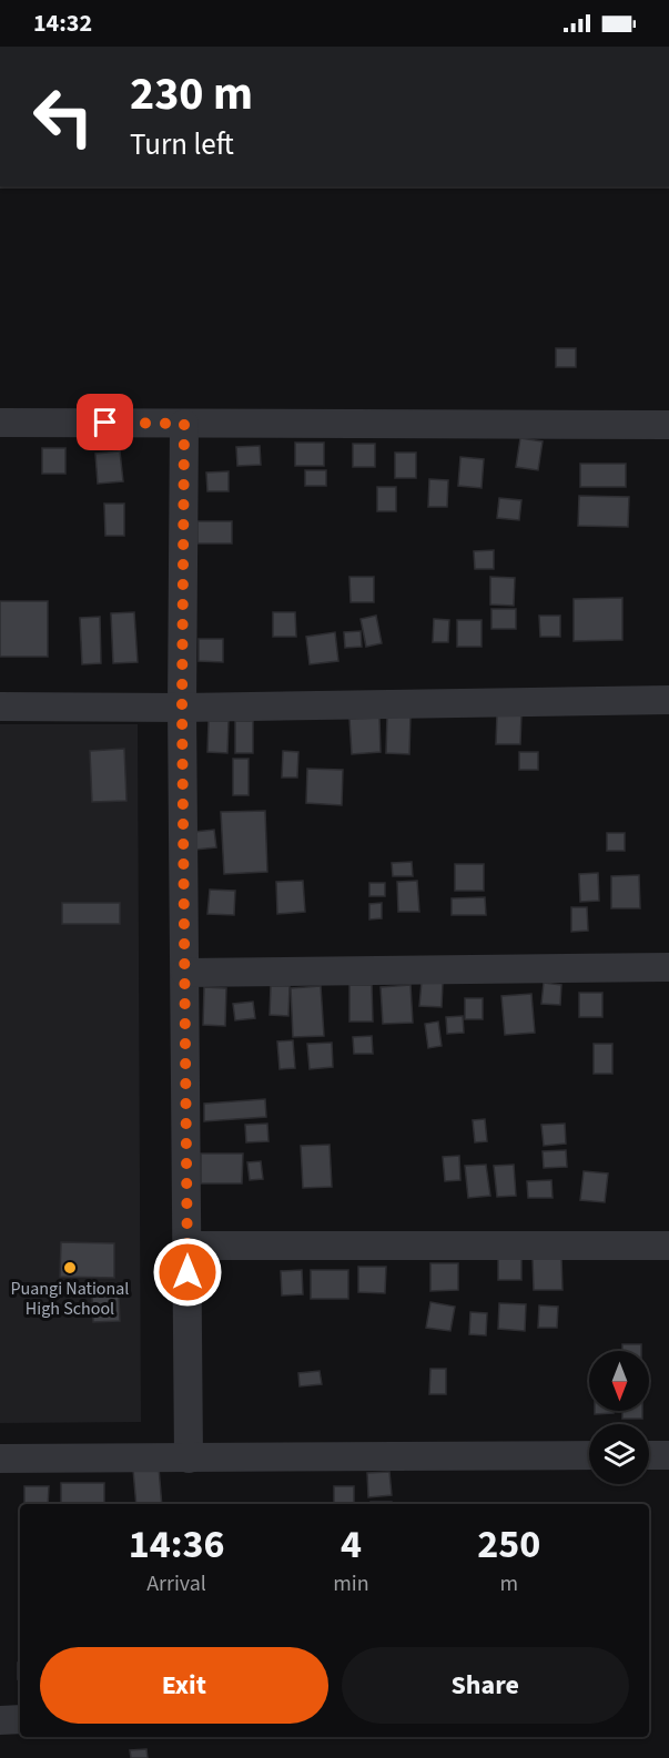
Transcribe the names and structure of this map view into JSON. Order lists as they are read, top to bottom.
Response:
{
  "places": ["Puangi National High School"],
  "north": "bottom",
  "page": {
    "status": "14:32",
    "turn": ["230 m", "Turn left"],
    "eta": [
      "14:36",
      "Arrival",
      "4",
      "min",
      "250",
      "m"
    ],
    "buttons": ["Exit", "Share"]
  }
}
